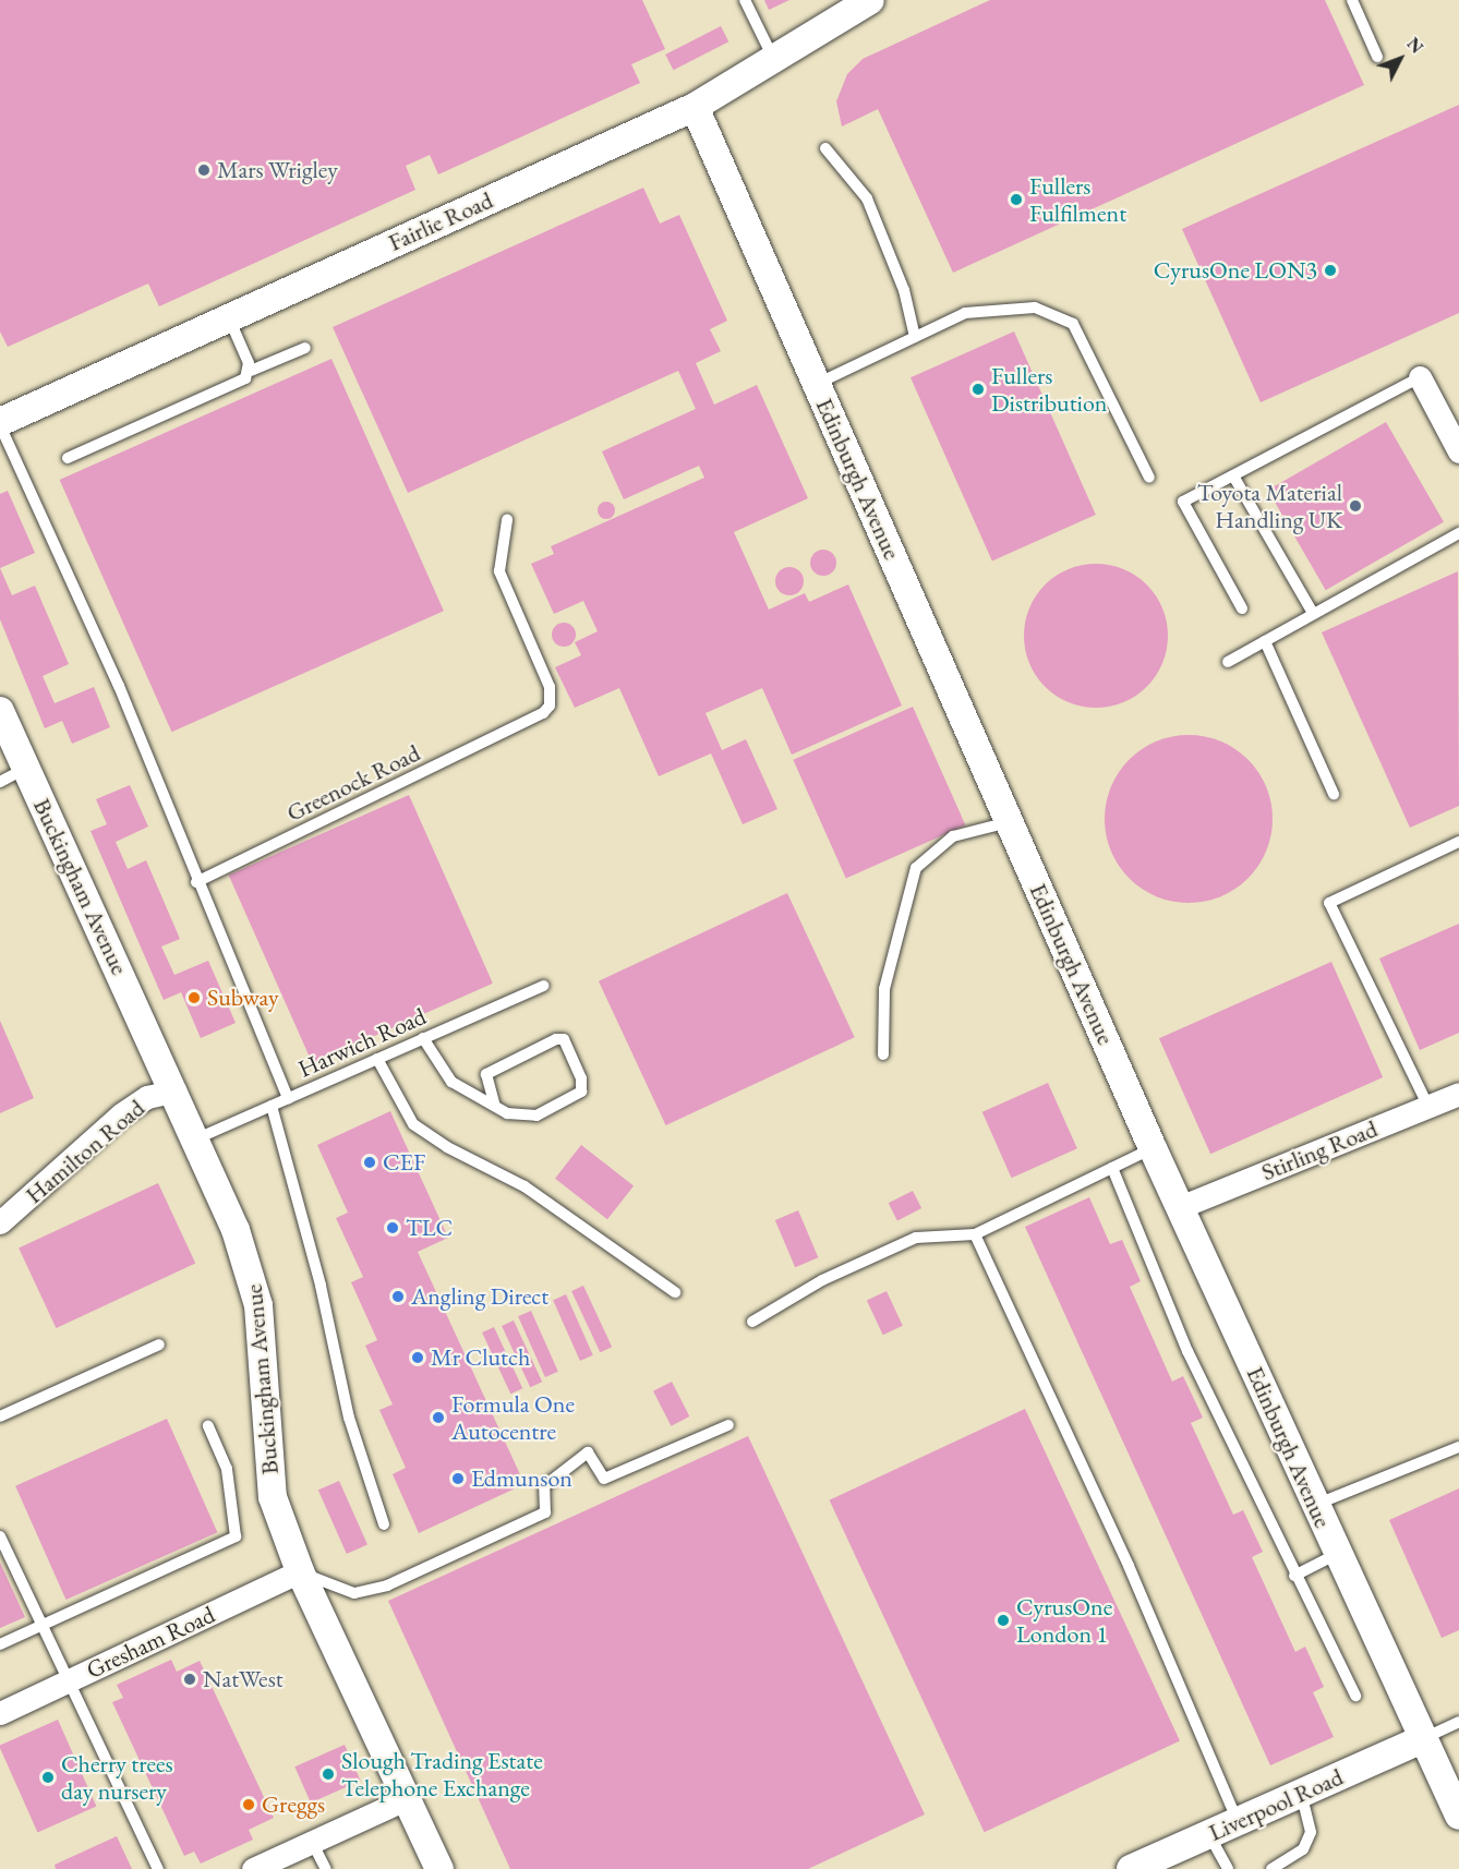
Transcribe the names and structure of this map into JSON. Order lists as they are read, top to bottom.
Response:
{
  "streets": {
    "street": [
      "Fairlie Road",
      "Edinburgh Avenue",
      "Buckingham Avenue",
      "Stirling Road",
      "Hamilton Road",
      "Gresham Road",
      "Liverpool Road"
    ],
    "lane": ["Greenock Road", "Harwich Road"]
  },
  "crossings": [
    ["Fairlie Road", "Edinburgh Avenue"],
    ["Edinburgh Avenue", "Stirling Road"],
    ["Edinburgh Avenue", "Liverpool Road"],
    ["Buckingham Avenue", "Harwich Road"],
    ["Buckingham Avenue", "Hamilton Road"],
    ["Buckingham Avenue", "Gresham Road"]
  ],
  "places": [
    "Mars Wrigley",
    "Fullers Fulfilment",
    "CyrusOne LON3",
    "Fullers Distribution",
    "Toyota Material Handling UK",
    "Subway",
    "CEF",
    "TLC",
    "Angling Direct",
    "Mr Clutch",
    "Formula One Autocentre",
    "Edmunson",
    "CyrusOne London 1",
    "NatWest",
    "Slough Trading Estate Telephone Exchange",
    "Cherry trees day nursery",
    "Greggs"
  ],
  "north": "top right"
}
